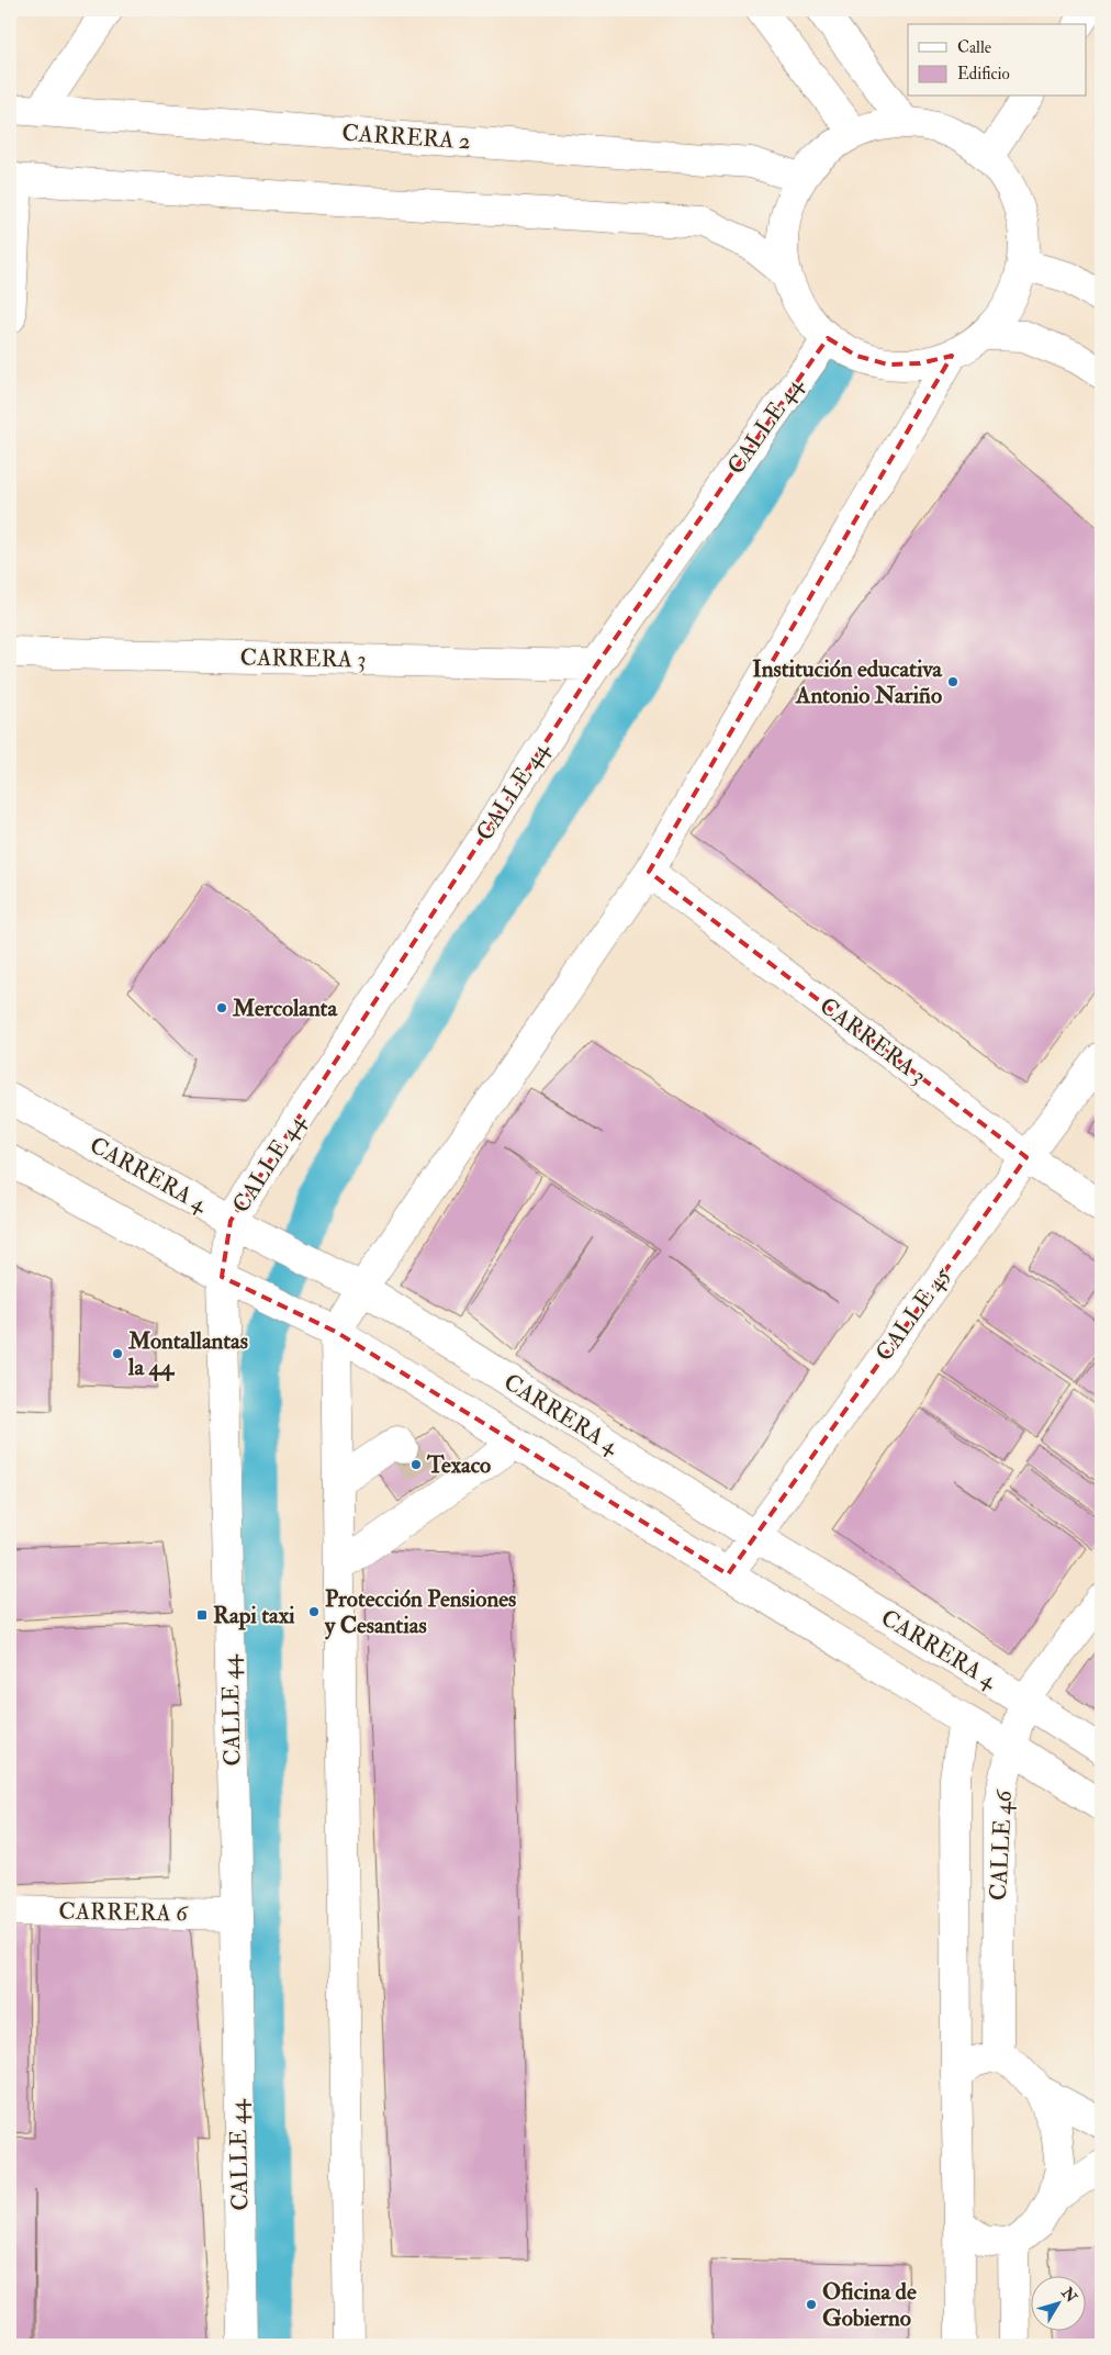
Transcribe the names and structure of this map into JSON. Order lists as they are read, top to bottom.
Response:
{
  "streets": {
    "street": [
      "CARRERA 2",
      "CALLE 44",
      "CARRERA 3",
      "CARRERA 4",
      "CALLE 45",
      "CALLE 46",
      "CARRERA 6"
    ]
  },
  "crossings": [
    ["CALLE 44", "CARRERA 3"],
    ["CALLE 44", "CARRERA 4"],
    ["CALLE 44", "CARRERA 6"],
    ["CARRERA 3", "CALLE 45"],
    ["CARRERA 4", "CALLE 45"],
    ["CARRERA 4", "CALLE 46"]
  ],
  "places": {
    "other": [
      "Institución educativa Antonio Nariño",
      "Mercolanta",
      "Montallantas la 44",
      "Texaco",
      "Protección Pensiones y Cesantias",
      "Oficina de Gobierno"
    ],
    "transit": ["Rapi taxi"]
  },
  "legend": ["Calle", "Edificio"],
  "north": "top right"
}
